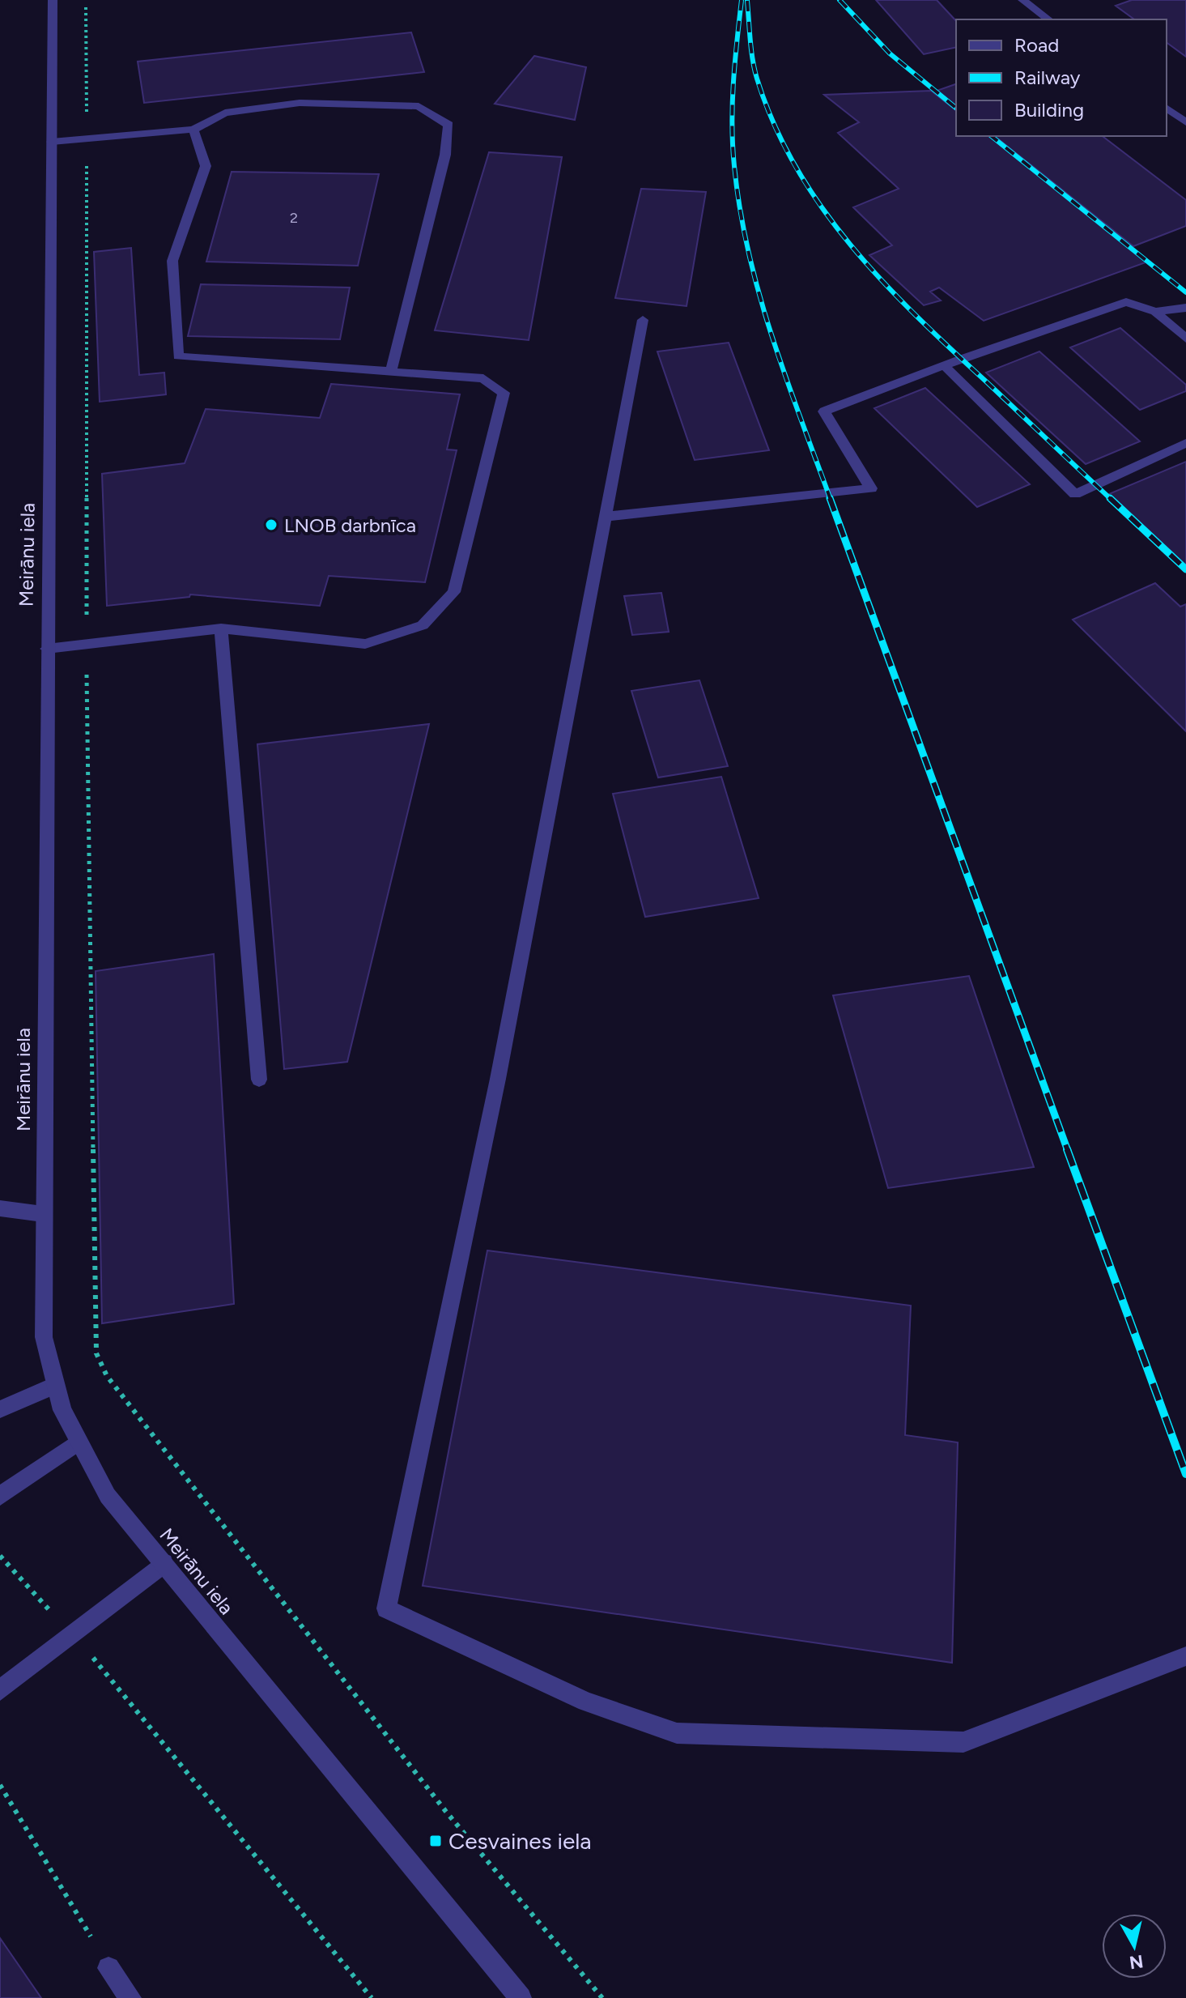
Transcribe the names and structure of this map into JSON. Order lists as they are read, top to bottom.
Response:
{
  "streets": {
    "street": ["Meirānu iela"]
  },
  "places": {
    "other": ["LNOB darbnīca"],
    "transit": ["Cesvaines iela"]
  },
  "house_numbers": ["2"],
  "legend": ["Road", "Railway", "Building"],
  "north": "bottom"
}
